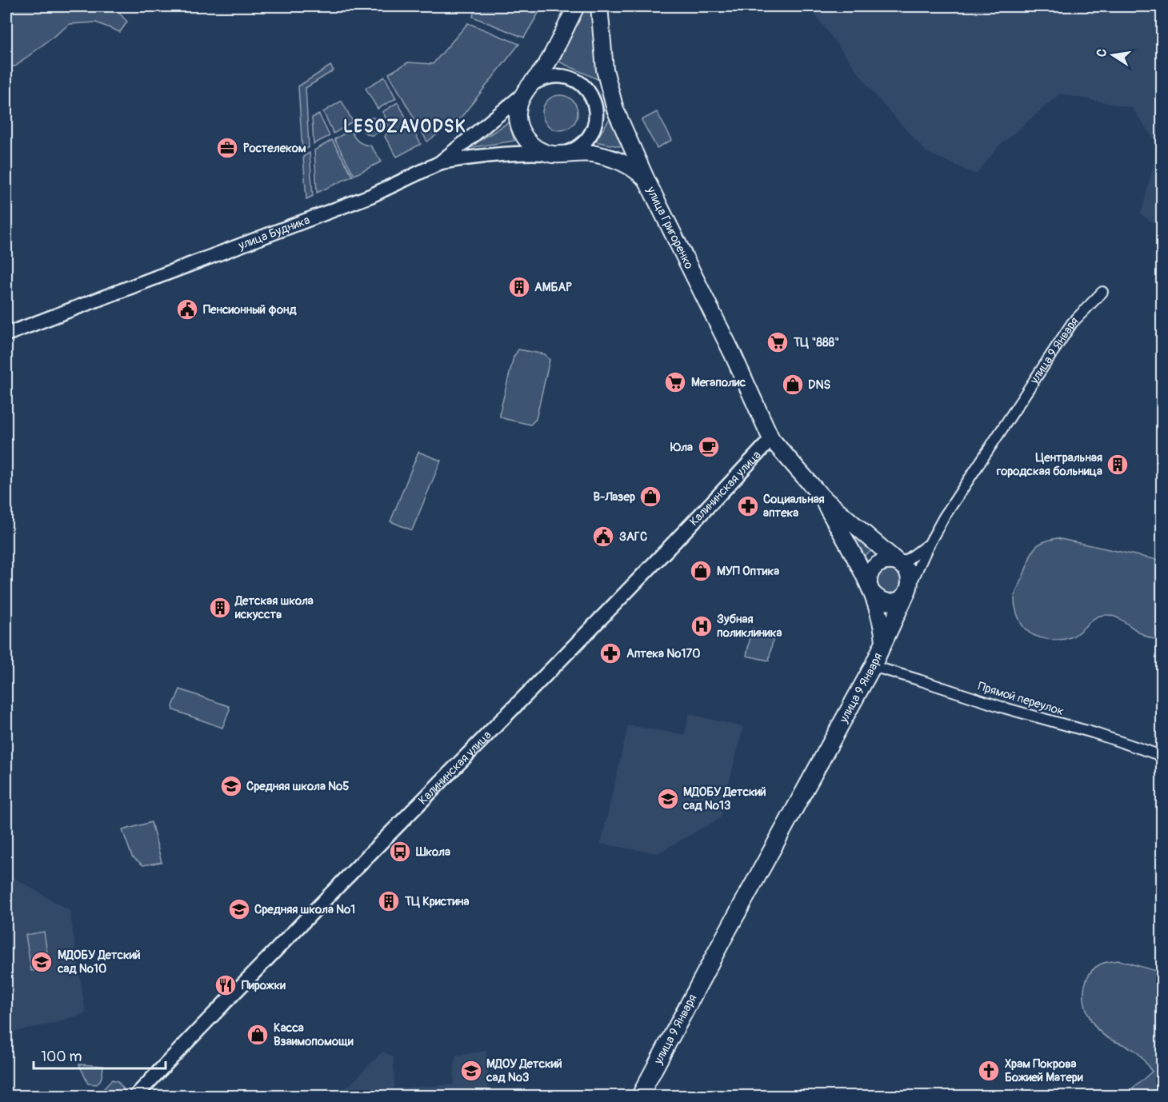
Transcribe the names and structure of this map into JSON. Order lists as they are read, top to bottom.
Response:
{
  "streets": {
    "main road": [
      "улица Григоренко",
      "улица Будника",
      "улица 9 Января",
      "Калининская улица"
    ],
    "street": ["Прямой переулок"]
  },
  "crossings": [
    ["улица Григоренко", "Калининская улица"],
    ["улица 9 Января", "Прямой переулок"]
  ],
  "districts": ["LESOZAVODSK"],
  "places": {
    "office": ["Ростелеком"],
    "building": [
      "АМБАР",
      "Центральная городская больница",
      "Детская школа искусств",
      "ТЦ Кристина"
    ],
    "public building": ["Пенсионный фонд", "ЗАГС"],
    "supermarket": ["ТЦ \"888\"", "Мегаполис"],
    "shop": [
      "DNS",
      "В-Лазер",
      "МУП Оптика",
      "Касса Взаимопомощи"
    ],
    "cafe": ["Юла"],
    "pharmacy": ["Социальная аптека", "Аптека №170"],
    "hospital": ["Зубная поликлиника"],
    "school or university": [
      "Средняя школа №5",
      "МДОБУ Детский сад №13",
      "Средняя школа №1",
      "МДОБУ Детский сад №10",
      "МДОУ Детский сад №3"
    ],
    "bus stop": ["Школа"],
    "restaurant": ["Пирожки"],
    "church": ["Храм Покрова Божией Матери"]
  },
  "scale_bar": "100 m",
  "north": "left"
}
